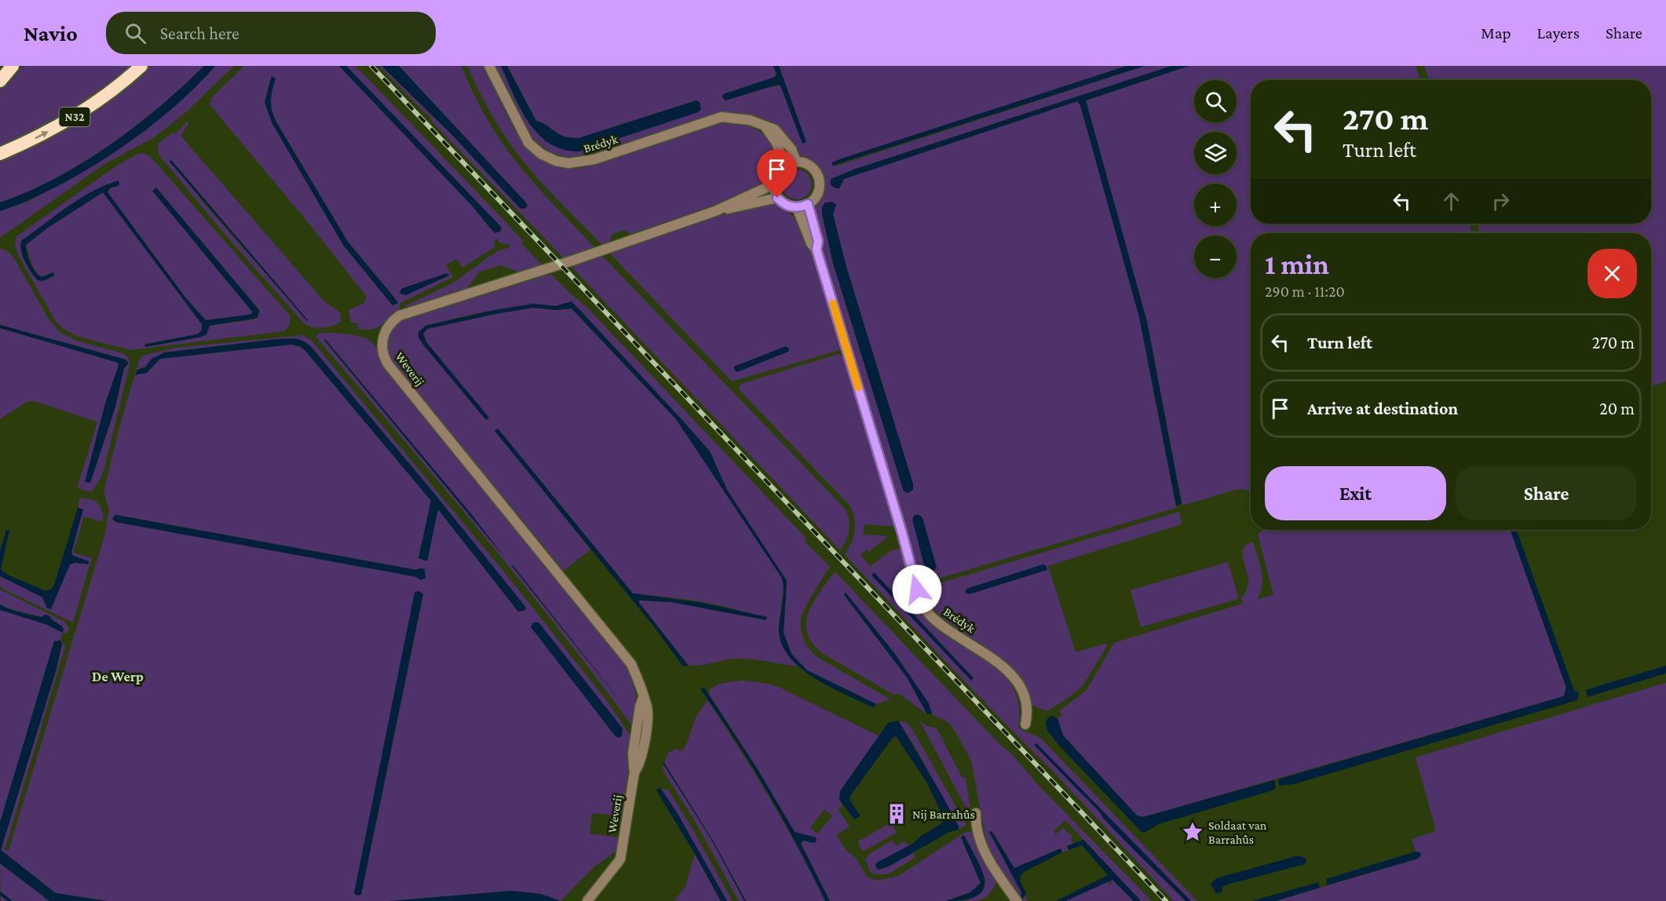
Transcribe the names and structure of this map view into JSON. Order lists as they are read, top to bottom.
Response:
{
  "streets": {
    "highway": ["N32"],
    "street": ["Brédyk", "Weverij"]
  },
  "crossings": [
    ["Brédyk", "Weverij"]
  ],
  "districts": ["De Werp"],
  "places": {
    "building": ["Nij Barrahûs"],
    "place": ["Soldaat van Barrahûs"]
  },
  "page": {
    "header": "Navio",
    "search": "Search here",
    "nav": ["Map", "Layers", "Share"],
    "map_buttons": ["+", "−"],
    "turn": ["270 m", "Turn left"],
    "heading": ["1 min", "290 m · 11:20"],
    "list": [
      {
        "name": "Turn left",
        "value": "270 m"
      },
      {
        "name": "Arrive at destination",
        "value": "20 m"
      }
    ],
    "buttons": ["Exit", "Share"]
  }
}
